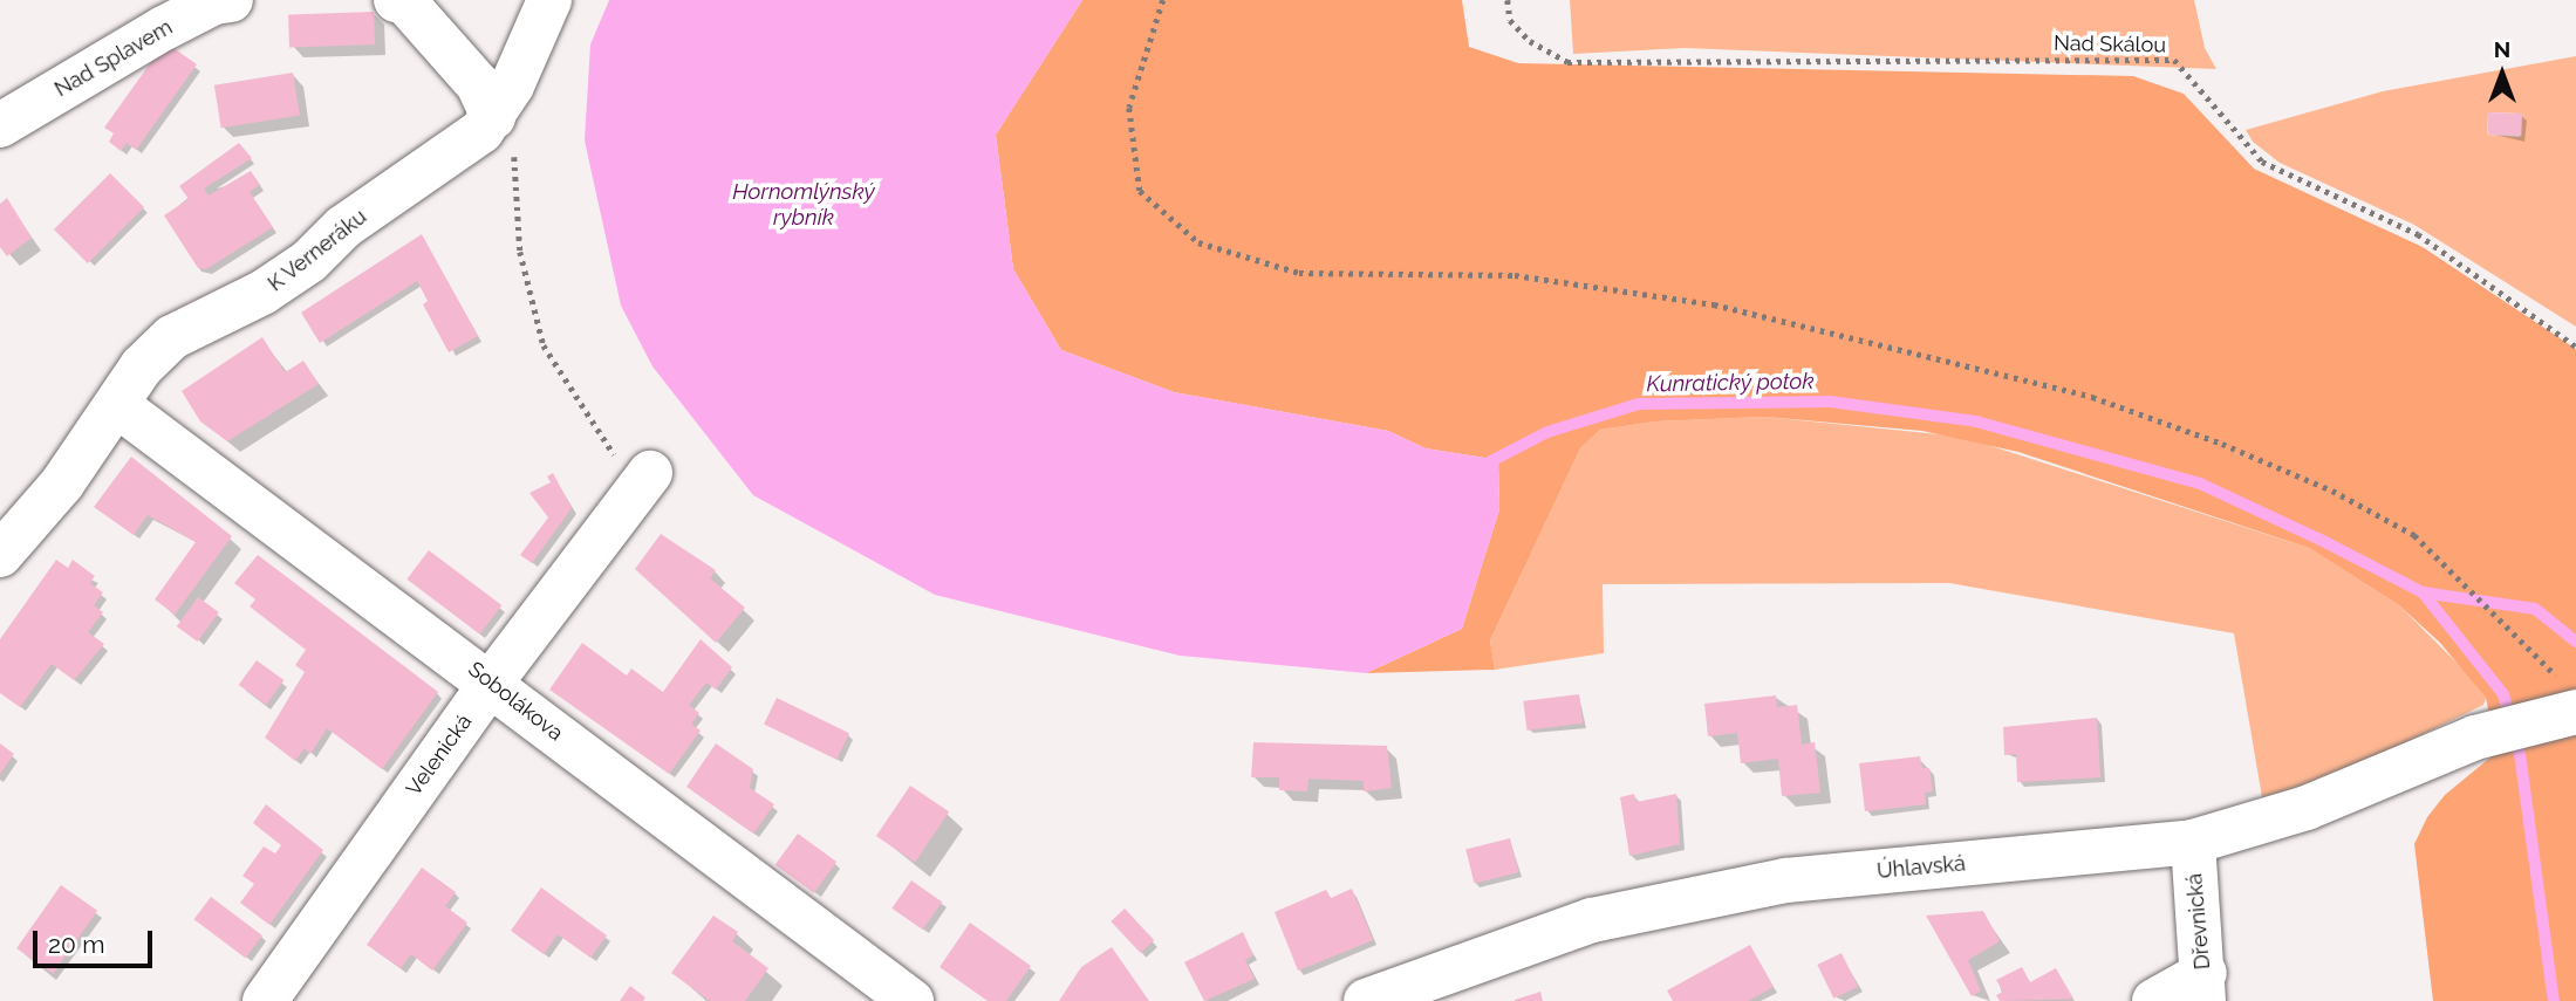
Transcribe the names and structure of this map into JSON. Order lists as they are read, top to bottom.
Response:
{
  "streets": {
    "street": [
      "Nad Splavem",
      "K Verneráku",
      "Sobolákova",
      "Velenická",
      "Úhlavská",
      "Dřevnická"
    ],
    "path": ["Nad Skálou"]
  },
  "crossings": [
    ["K Verneráku", "Sobolákova"],
    ["Sobolákova", "Velenická"],
    ["Úhlavská", "Dřevnická"]
  ],
  "water": ["Hornomlýnský rybník", "Kunratický potok"],
  "scale_bar": "20 m",
  "north": "top"
}
